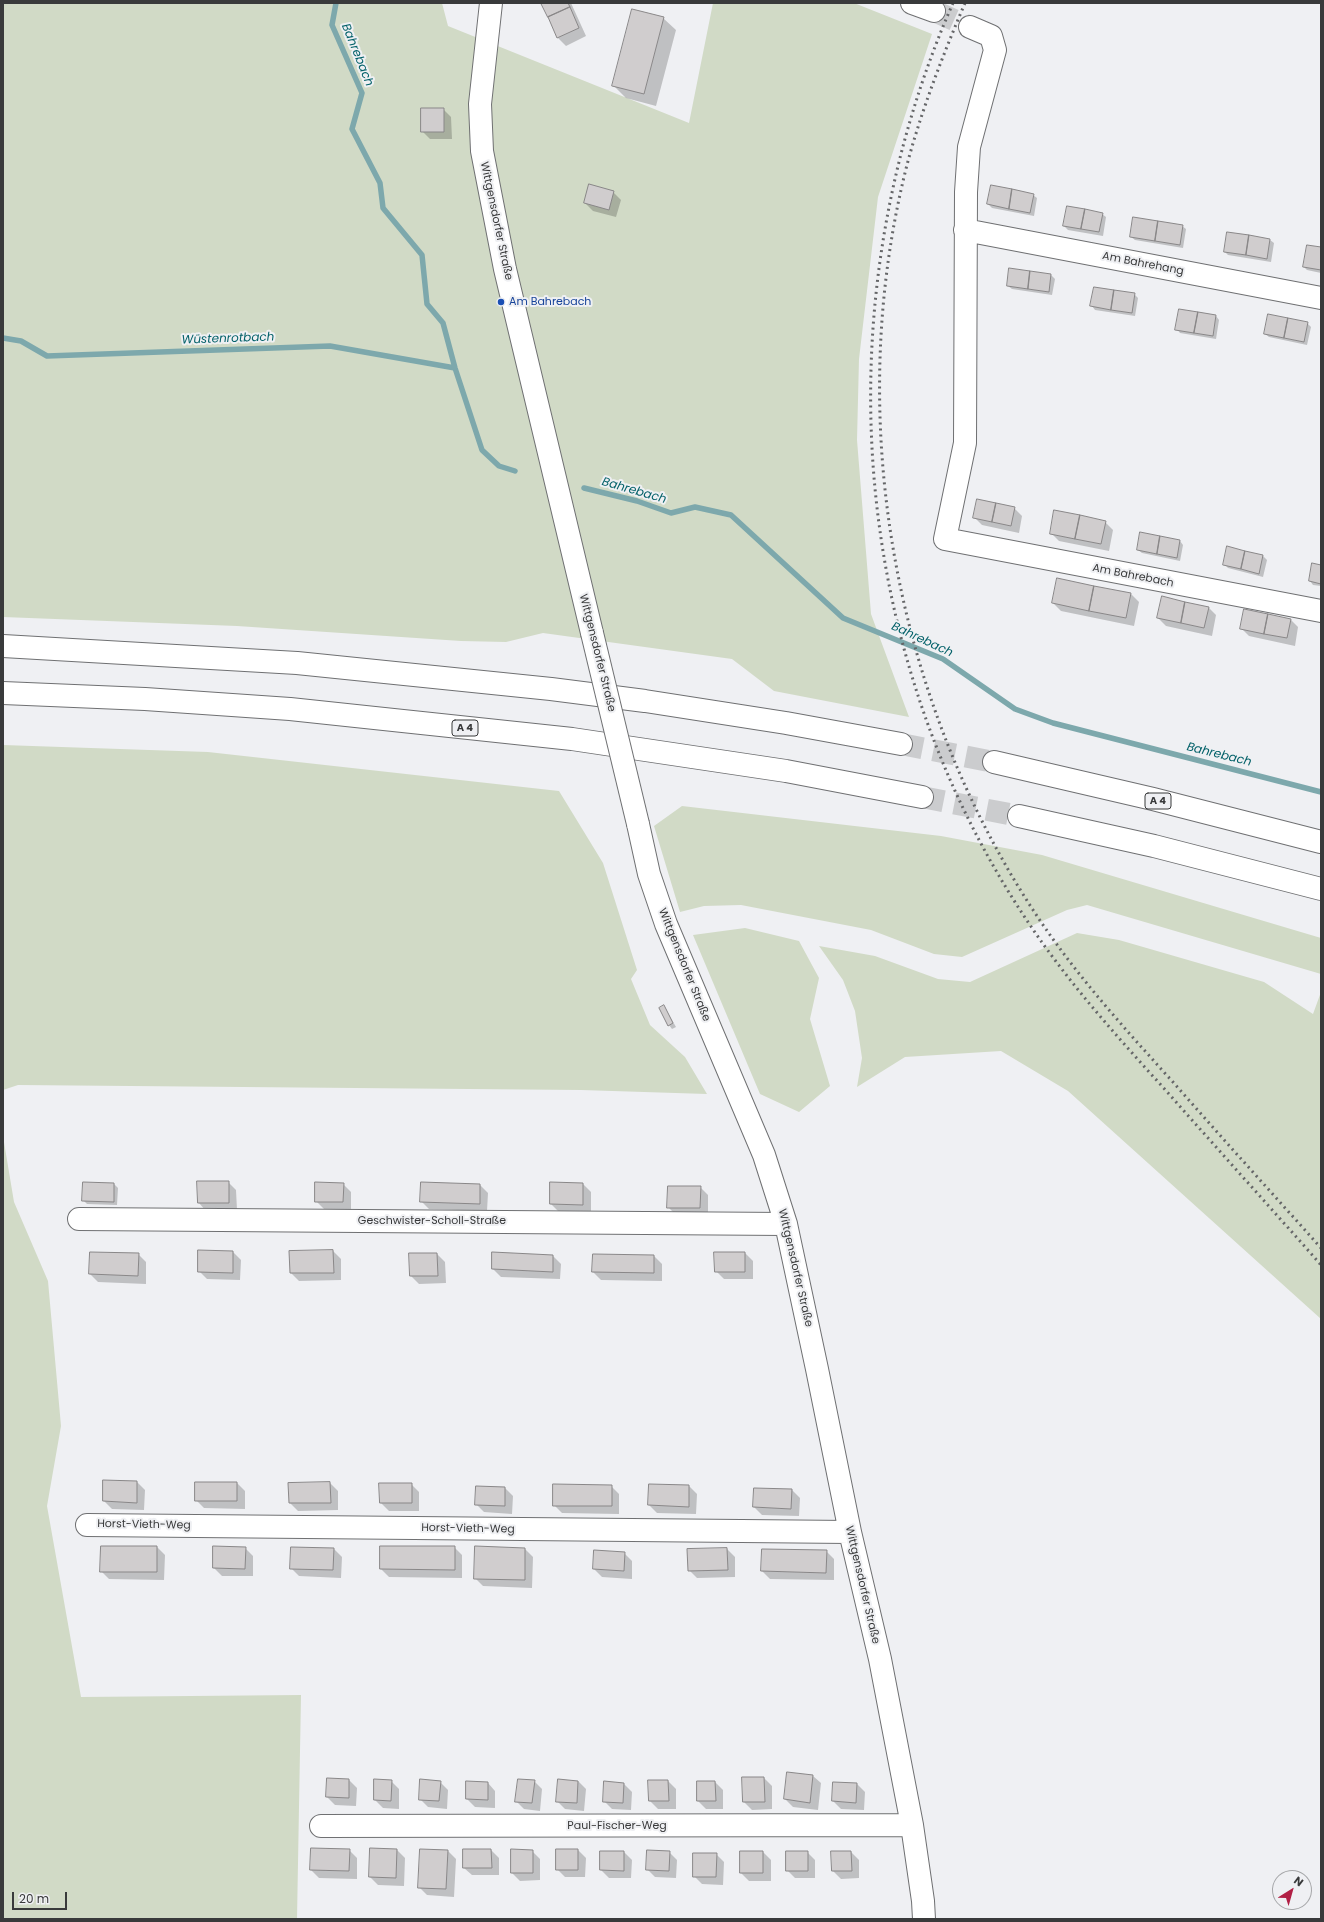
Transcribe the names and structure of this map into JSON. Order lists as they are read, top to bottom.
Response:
{
  "streets": {
    "main road": [
      "Wittgensdorfer Straße",
      "Am Bahrehang",
      "Am Bahrebach",
      "A 4",
      "Geschwister-Scholl-Straße",
      "Horst-Vieth-Weg",
      "Paul-Fischer-Weg"
    ]
  },
  "crossings": [
    ["Wittgensdorfer Straße", "Geschwister-Scholl-Straße"],
    ["Wittgensdorfer Straße", "Horst-Vieth-Weg"],
    ["Wittgensdorfer Straße", "Paul-Fischer-Weg"],
    ["Am Bahrehang", "Am Bahrebach"]
  ],
  "water": ["Bahrebach", "Wüstenrotbach"],
  "places": ["Am Bahrebach"],
  "scale_bar": "20 m",
  "north": "top right"
}
